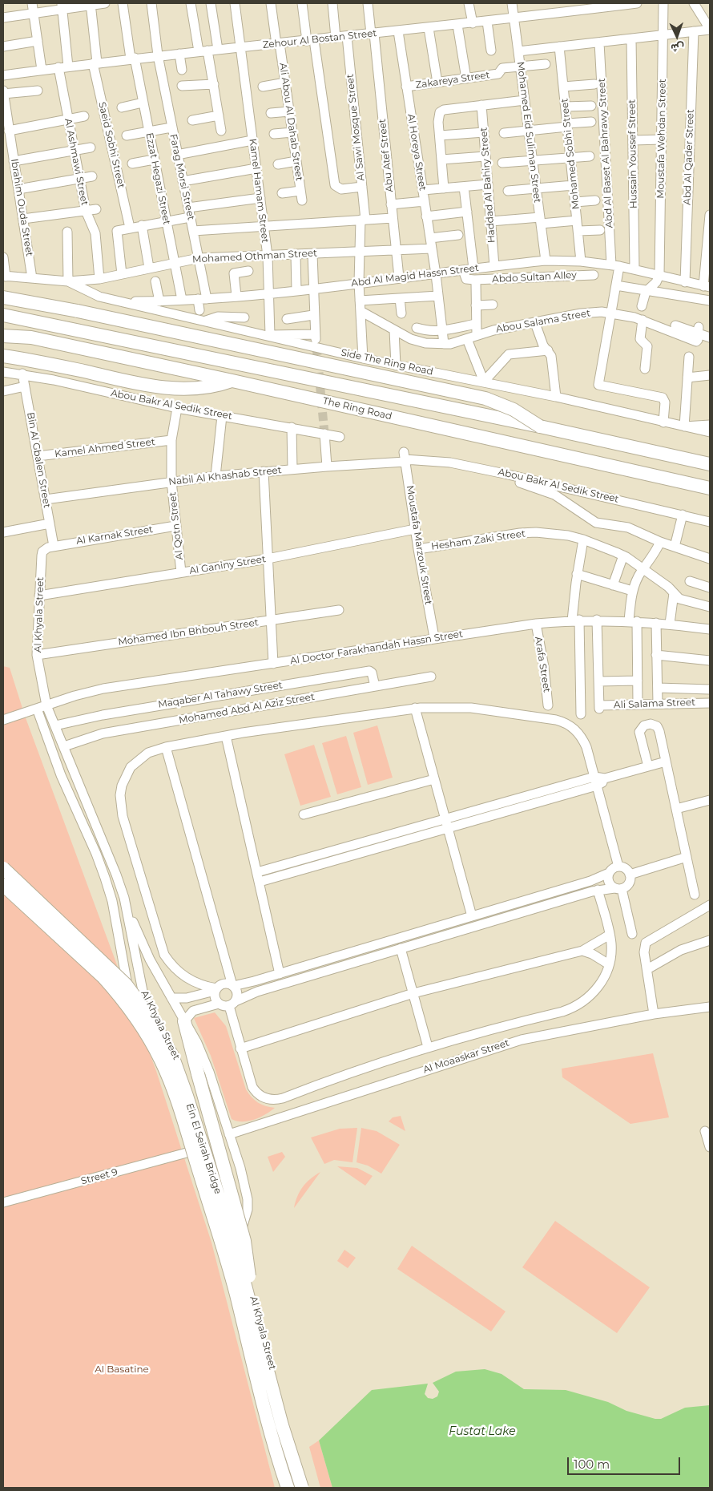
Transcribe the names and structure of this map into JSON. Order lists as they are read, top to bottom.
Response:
{
  "streets": {
    "highway": ["The Ring Road", "Ein El Seirah Bridge"],
    "street": [
      "Zehour Al Bostan Street",
      "Zakareya Street",
      "Ali Abou Al Dahab Street",
      "Al Sawi Mosque Street",
      "Mohamed Eid Suliman Street",
      "Moustafa Wehdan Street",
      "Saeid Sobhi Street",
      "Al Horeya Street",
      "Abd Al Baset Al Bahrawy Street",
      "Mohamed Sobhi Street",
      "Hussain Youssef Street",
      "Abu Atef Street",
      "Abd Al Qader Street",
      "Al Ashmawi Street",
      "Farag Morsi Street",
      "Ezzat Hegazi Street",
      "Haddad Al Bahiry Street",
      "Kamel Hamam Street",
      "Ibrahim Ouda Street",
      "Mohamed Othman Street",
      "Abd Al Magid Hassn Street",
      "Abdo Sultan Alley",
      "Abou Salama Street",
      "Side The Ring Road",
      "Abou Bakr Al Sedik Street",
      "Kamel Ahmed Street",
      "Bin Al Gbalen Street",
      "Nabil Al Khashab Street",
      "Al Qotn Street",
      "Al Karnak Street",
      "Hesham Zaki Street",
      "Moustafa Marzouk Street",
      "Al Ganiny Street",
      "Al Khyala Street",
      "Mohamed Ibn Bhbouh Street",
      "Al Doctor Farakhandah Hassn Street",
      "Arafa Street",
      "Maqaber Al Tahawy Street",
      "Ali Salama Street",
      "Mohamed Abd Al Aziz Street",
      "Al Moaaskar Street",
      "Street 9"
    ]
  },
  "crossings": [
    ["Zehour Al Bostan Street", "Ali Abou Al Dahab Street"],
    ["Zehour Al Bostan Street", "Al Sawi Mosque Street"],
    ["Zehour Al Bostan Street", "Mohamed Eid Suliman Street"],
    ["Zehour Al Bostan Street", "Saeid Sobhi Street"],
    ["Zehour Al Bostan Street", "Al Horeya Street"],
    ["Zehour Al Bostan Street", "Abu Atef Street"],
    ["Zehour Al Bostan Street", "Al Ashmawi Street"],
    ["Zehour Al Bostan Street", "Farag Morsi Street"],
    ["Zehour Al Bostan Street", "Ezzat Hegazi Street"],
    ["Zehour Al Bostan Street", "Kamel Hamam Street"],
    ["Zakareya Street", "Mohamed Eid Suliman Street"],
    ["Zakareya Street", "Al Horeya Street"],
    ["Al Sawi Mosque Street", "Mohamed Othman Street"],
    ["Al Sawi Mosque Street", "Abd Al Magid Hassn Street"],
    ["Mohamed Eid Suliman Street", "Abd Al Magid Hassn Street"],
    ["Moustafa Wehdan Street", "Abd Al Magid Hassn Street"],
    ["Al Horeya Street", "Mohamed Othman Street"],
    ["Al Horeya Street", "Abd Al Magid Hassn Street"],
    ["Abd Al Baset Al Bahrawy Street", "Abd Al Magid Hassn Street"],
    ["Abd Al Baset Al Bahrawy Street", "Abou Salama Street"],
    ["Abd Al Baset Al Bahrawy Street", "Side The Ring Road"],
    ["Mohamed Sobhi Street", "Abd Al Magid Hassn Street"],
    ["Hussain Youssef Street", "Abd Al Magid Hassn Street"],
    ["Abu Atef Street", "Mohamed Othman Street"],
    ["Abu Atef Street", "Abd Al Magid Hassn Street"],
    ["Abd Al Qader Street", "Abd Al Magid Hassn Street"],
    ["Al Ashmawi Street", "Mohamed Othman Street"],
    ["Farag Morsi Street", "Mohamed Othman Street"],
    ["Farag Morsi Street", "Abd Al Magid Hassn Street"],
    ["Ezzat Hegazi Street", "Mohamed Othman Street"],
    ["Ezzat Hegazi Street", "Abd Al Magid Hassn Street"],
    ["Haddad Al Bahiry Street", "Abd Al Magid Hassn Street"],
    ["Kamel Hamam Street", "Mohamed Othman Street"],
    ["Kamel Hamam Street", "Abd Al Magid Hassn Street"],
    ["Kamel Hamam Street", "Side The Ring Road"],
    ["Ibrahim Ouda Street", "Mohamed Othman Street"],
    ["Mohamed Othman Street", "Side The Ring Road"],
    ["Abd Al Magid Hassn Street", "Side The Ring Road"],
    ["Abou Bakr Al Sedik Street", "Bin Al Gbalen Street"],
    ["Abou Bakr Al Sedik Street", "Nabil Al Khashab Street"],
    ["Abou Bakr Al Sedik Street", "Al Qotn Street"],
    ["Abou Bakr Al Sedik Street", "Moustafa Marzouk Street"],
    ["Kamel Ahmed Street", "Bin Al Gbalen Street"],
    ["Kamel Ahmed Street", "Al Qotn Street"],
    ["Bin Al Gbalen Street", "Nabil Al Khashab Street"],
    ["Bin Al Gbalen Street", "Al Karnak Street"],
    ["Bin Al Gbalen Street", "Al Khyala Street"],
    ["Nabil Al Khashab Street", "Al Qotn Street"],
    ["Nabil Al Khashab Street", "Moustafa Marzouk Street"],
    ["Al Qotn Street", "Al Karnak Street"],
    ["Al Qotn Street", "Al Ganiny Street"],
    ["Al Karnak Street", "Al Khyala Street"],
    ["Hesham Zaki Street", "Moustafa Marzouk Street"],
    ["Moustafa Marzouk Street", "Al Ganiny Street"],
    ["Moustafa Marzouk Street", "Al Doctor Farakhandah Hassn Street"],
    ["Al Ganiny Street", "Al Khyala Street"],
    ["Al Khyala Street", "Mohamed Ibn Bhbouh Street"],
    ["Al Khyala Street", "Al Doctor Farakhandah Hassn Street"],
    ["Al Khyala Street", "Maqaber Al Tahawy Street"],
    ["Al Khyala Street", "Mohamed Abd Al Aziz Street"],
    ["Al Khyala Street", "Ein El Seirah Bridge"],
    ["Al Khyala Street", "Street 9"],
    ["Al Doctor Farakhandah Hassn Street", "Arafa Street"],
    ["Maqaber Al Tahawy Street", "Mohamed Abd Al Aziz Street"]
  ],
  "water": ["Fustat Lake"],
  "parks": ["Al Basatine"],
  "scale_bar": "100 m",
  "north": "bottom"
}
